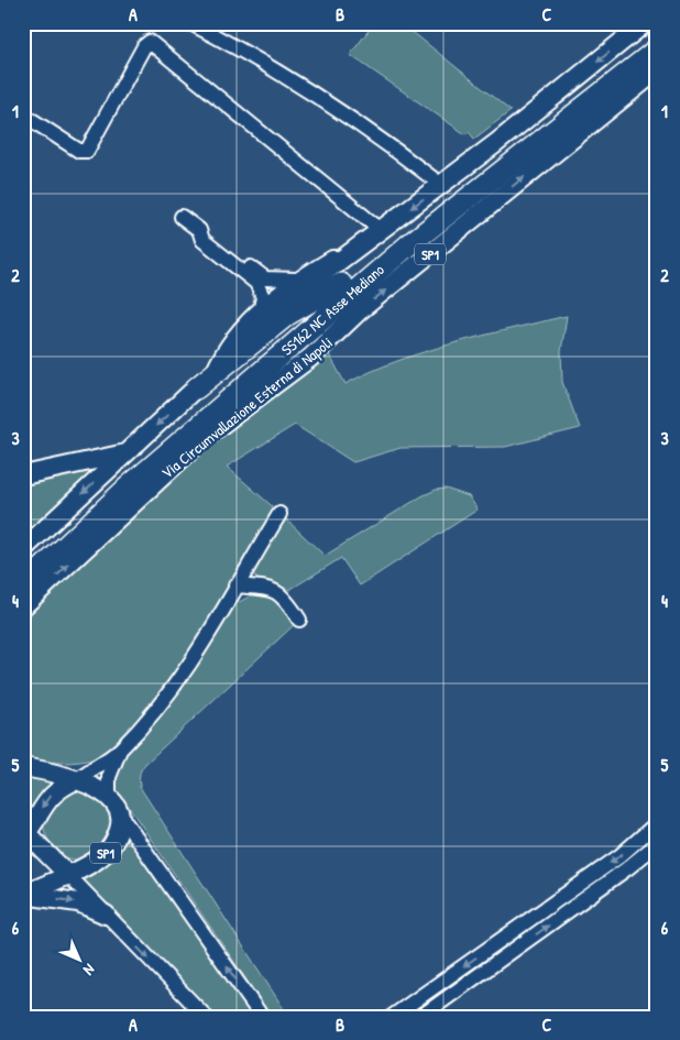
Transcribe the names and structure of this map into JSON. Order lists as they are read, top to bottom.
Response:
{
  "streets": {
    "highway": ["SS162 NC Asse Mediano"],
    "main road": ["SP1", "Via Circumvallazione Esterna di Napoli"]
  },
  "north": "bottom right",
  "grid": {
    "columns": ["A", "B", "C"],
    "rows": [
      "1",
      "2",
      "3",
      "4",
      "5",
      "6"
    ]
  }
}
